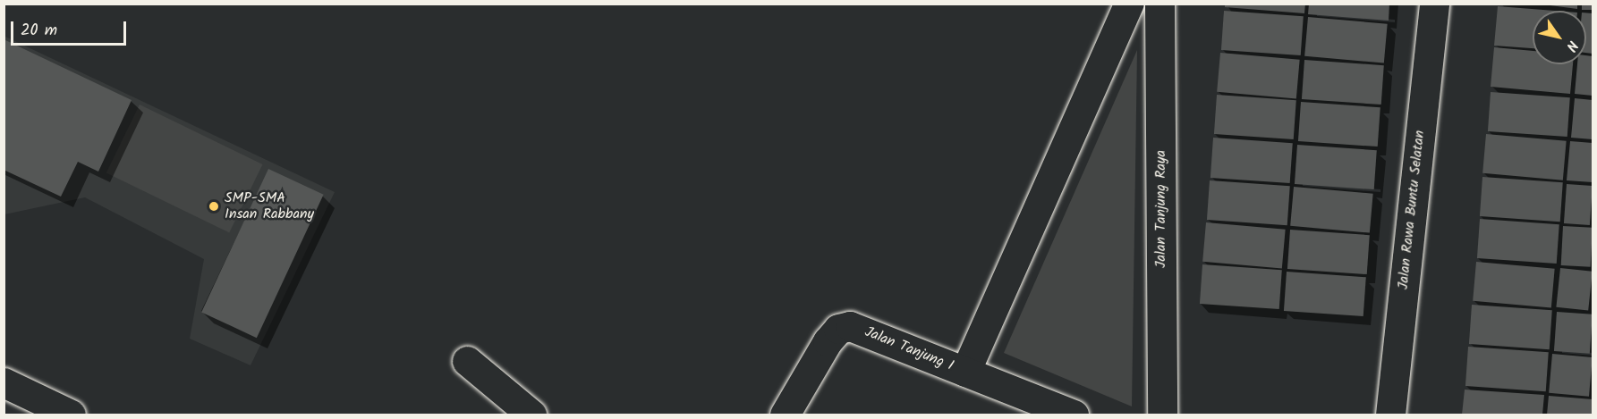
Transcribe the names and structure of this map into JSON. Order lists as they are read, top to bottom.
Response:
{
  "streets": {
    "street": ["Jalan Tanjung Raya", "Jalan Rawa Buntu Selatan", "Jalan Tanjung I"]
  },
  "places": ["SMP-SMA Insan Rabbany"],
  "scale_bar": "20 m",
  "north": "bottom right"
}
